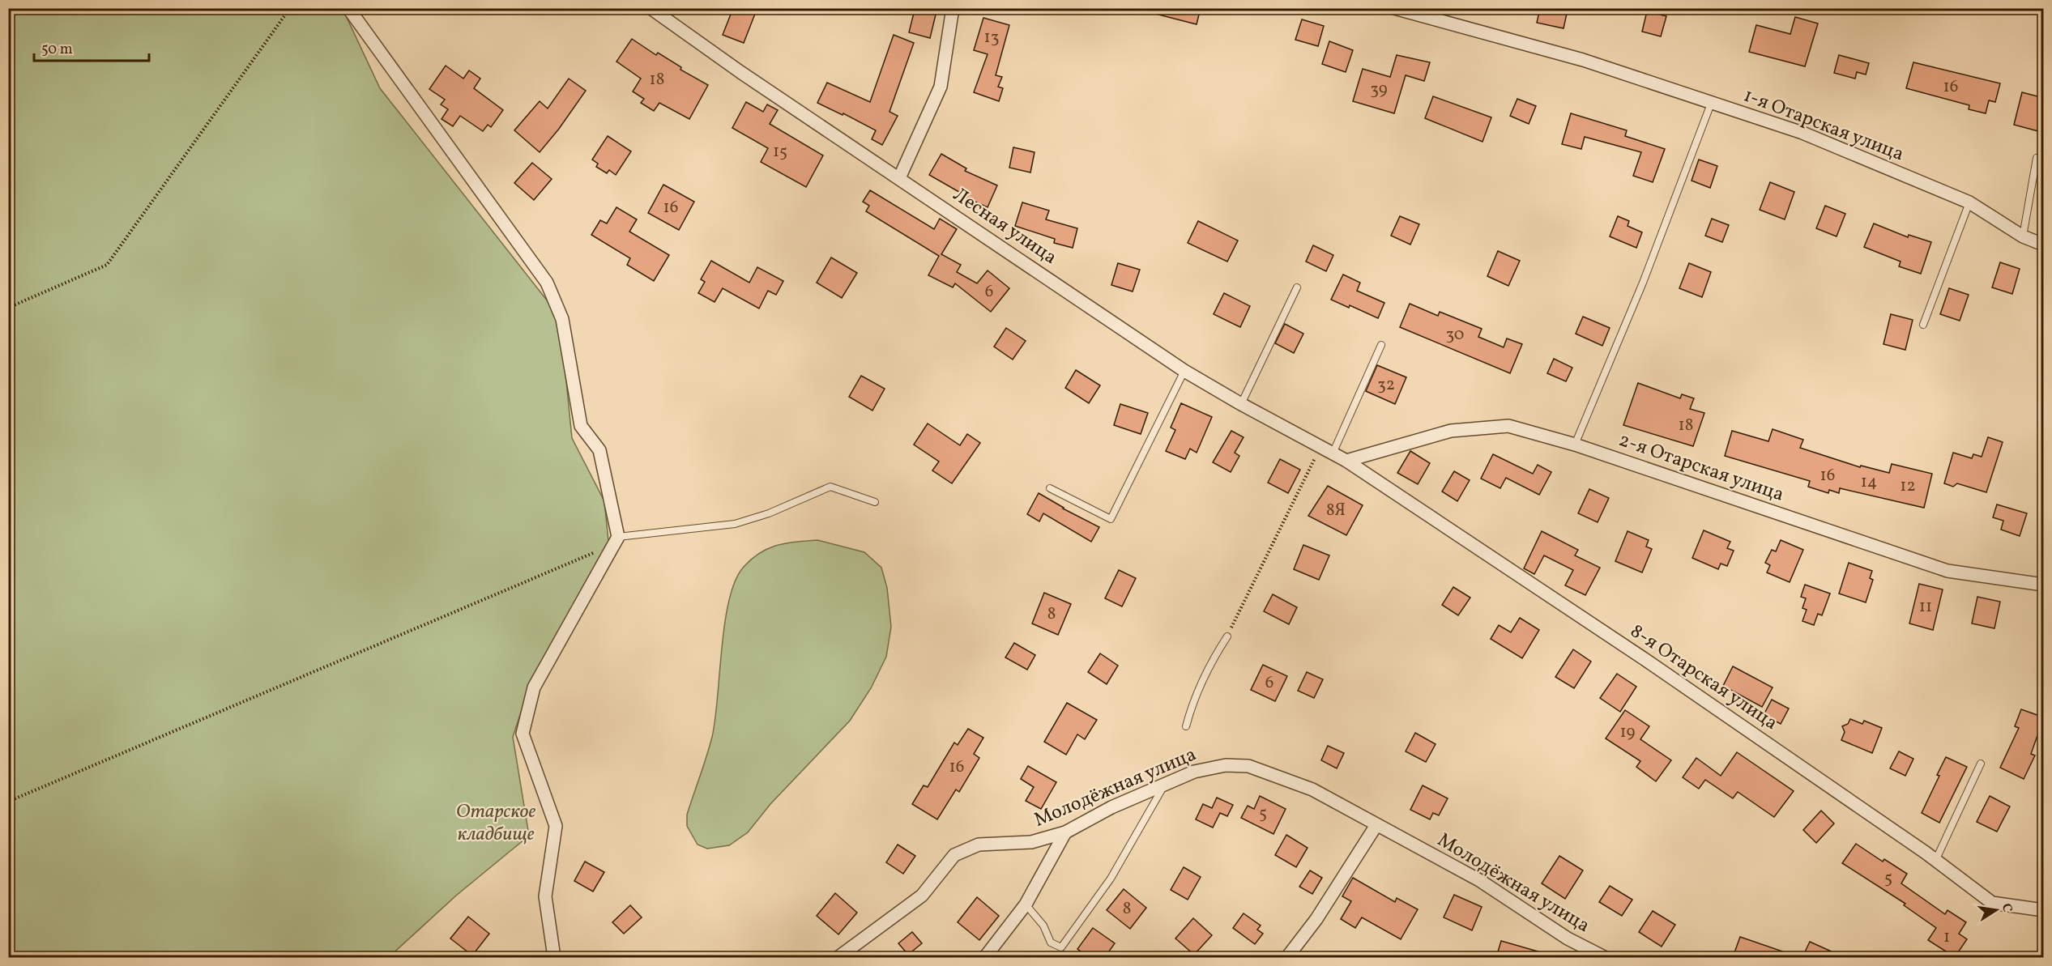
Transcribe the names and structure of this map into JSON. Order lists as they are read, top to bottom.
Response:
{
  "streets": {
    "street": [
      "1-я Отарская улица",
      "Лесная улица",
      "2-я Отарская улица",
      "8-я Отарская улица",
      "Молодёжная улица"
    ]
  },
  "crossings": [
    ["Лесная улица", "2-я Отарская улица"],
    ["Лесная улица", "8-я Отарская улица"],
    ["2-я Отарская улица", "8-я Отарская улица"]
  ],
  "parks": ["Отарское кладбище"],
  "house_numbers": [
    "13",
    "18",
    "16",
    "39",
    "15",
    "16",
    "6",
    "30",
    "32",
    "18",
    "16",
    "14",
    "12",
    "8Я",
    "11",
    "8",
    "6",
    "19",
    "16",
    "5",
    "5",
    "8",
    "1"
  ],
  "scale_bar": "50 m",
  "north": "right"
}
